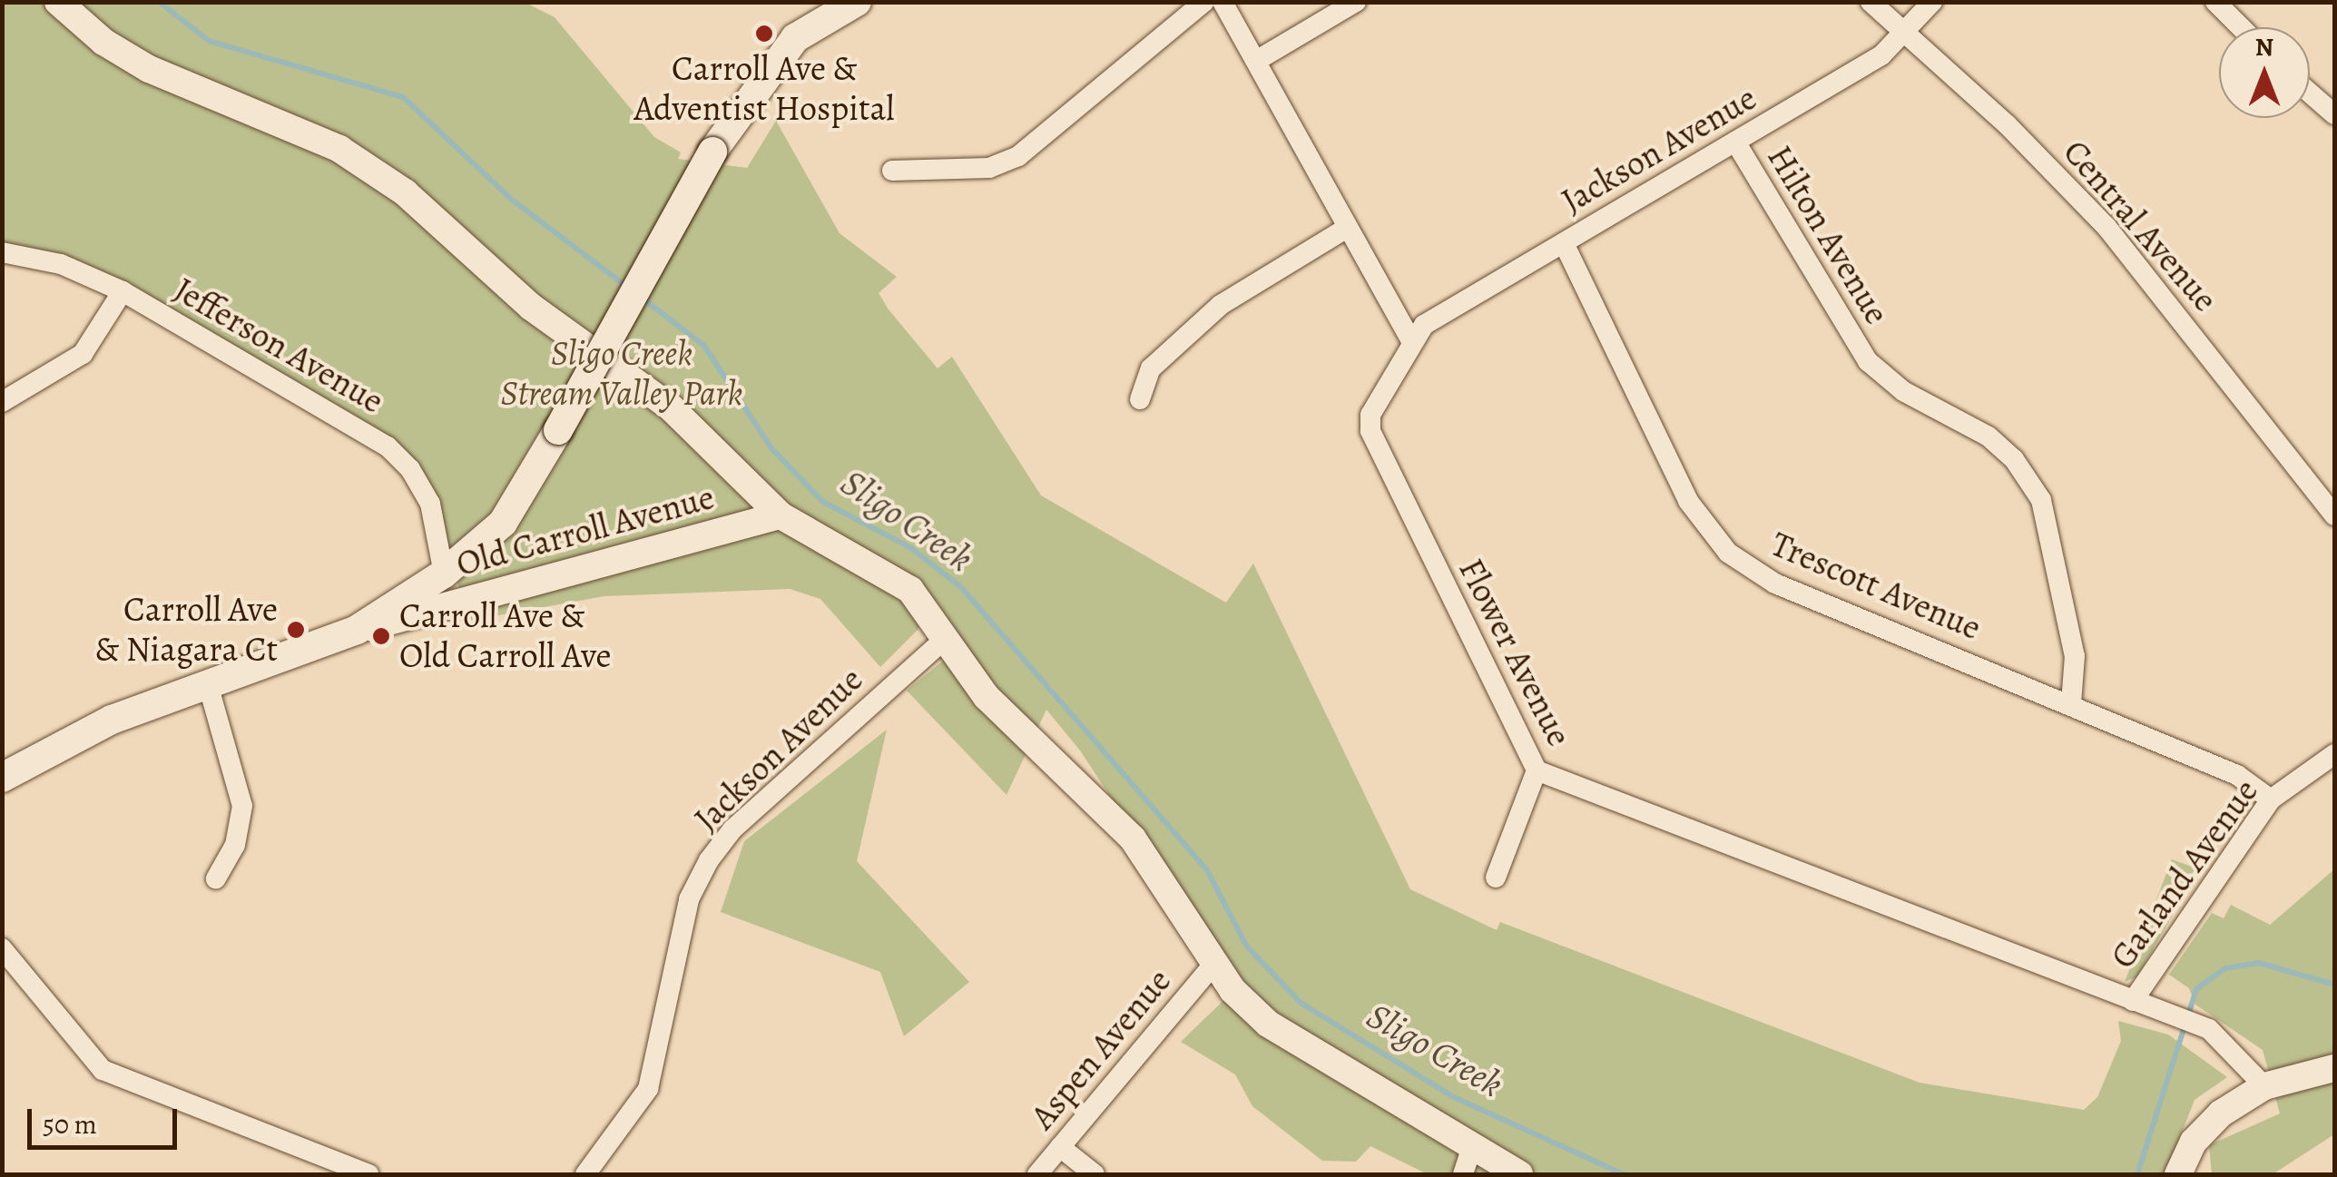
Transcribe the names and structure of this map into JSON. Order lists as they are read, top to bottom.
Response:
{
  "streets": {
    "street": [
      "Jackson Avenue",
      "Central Avenue",
      "Hilton Avenue",
      "Jefferson Avenue",
      "Old Carroll Avenue",
      "Trescott Avenue",
      "Flower Avenue",
      "Garland Avenue",
      "Aspen Avenue"
    ]
  },
  "crossings": [
    ["Jackson Avenue", "Central Avenue"],
    ["Jackson Avenue", "Hilton Avenue"],
    ["Jackson Avenue", "Trescott Avenue"],
    ["Jackson Avenue", "Flower Avenue"],
    ["Hilton Avenue", "Trescott Avenue"],
    ["Trescott Avenue", "Garland Avenue"],
    ["Flower Avenue", "Garland Avenue"]
  ],
  "water": ["Sligo Creek"],
  "parks": ["Sligo Creek Stream Valley Park"],
  "places": ["Carroll Ave & Adventist Hospital", "Carroll Ave & Niagara Ct", "Carroll Ave & Old Carroll Ave"],
  "scale_bar": "50 m",
  "north": "top"
}
